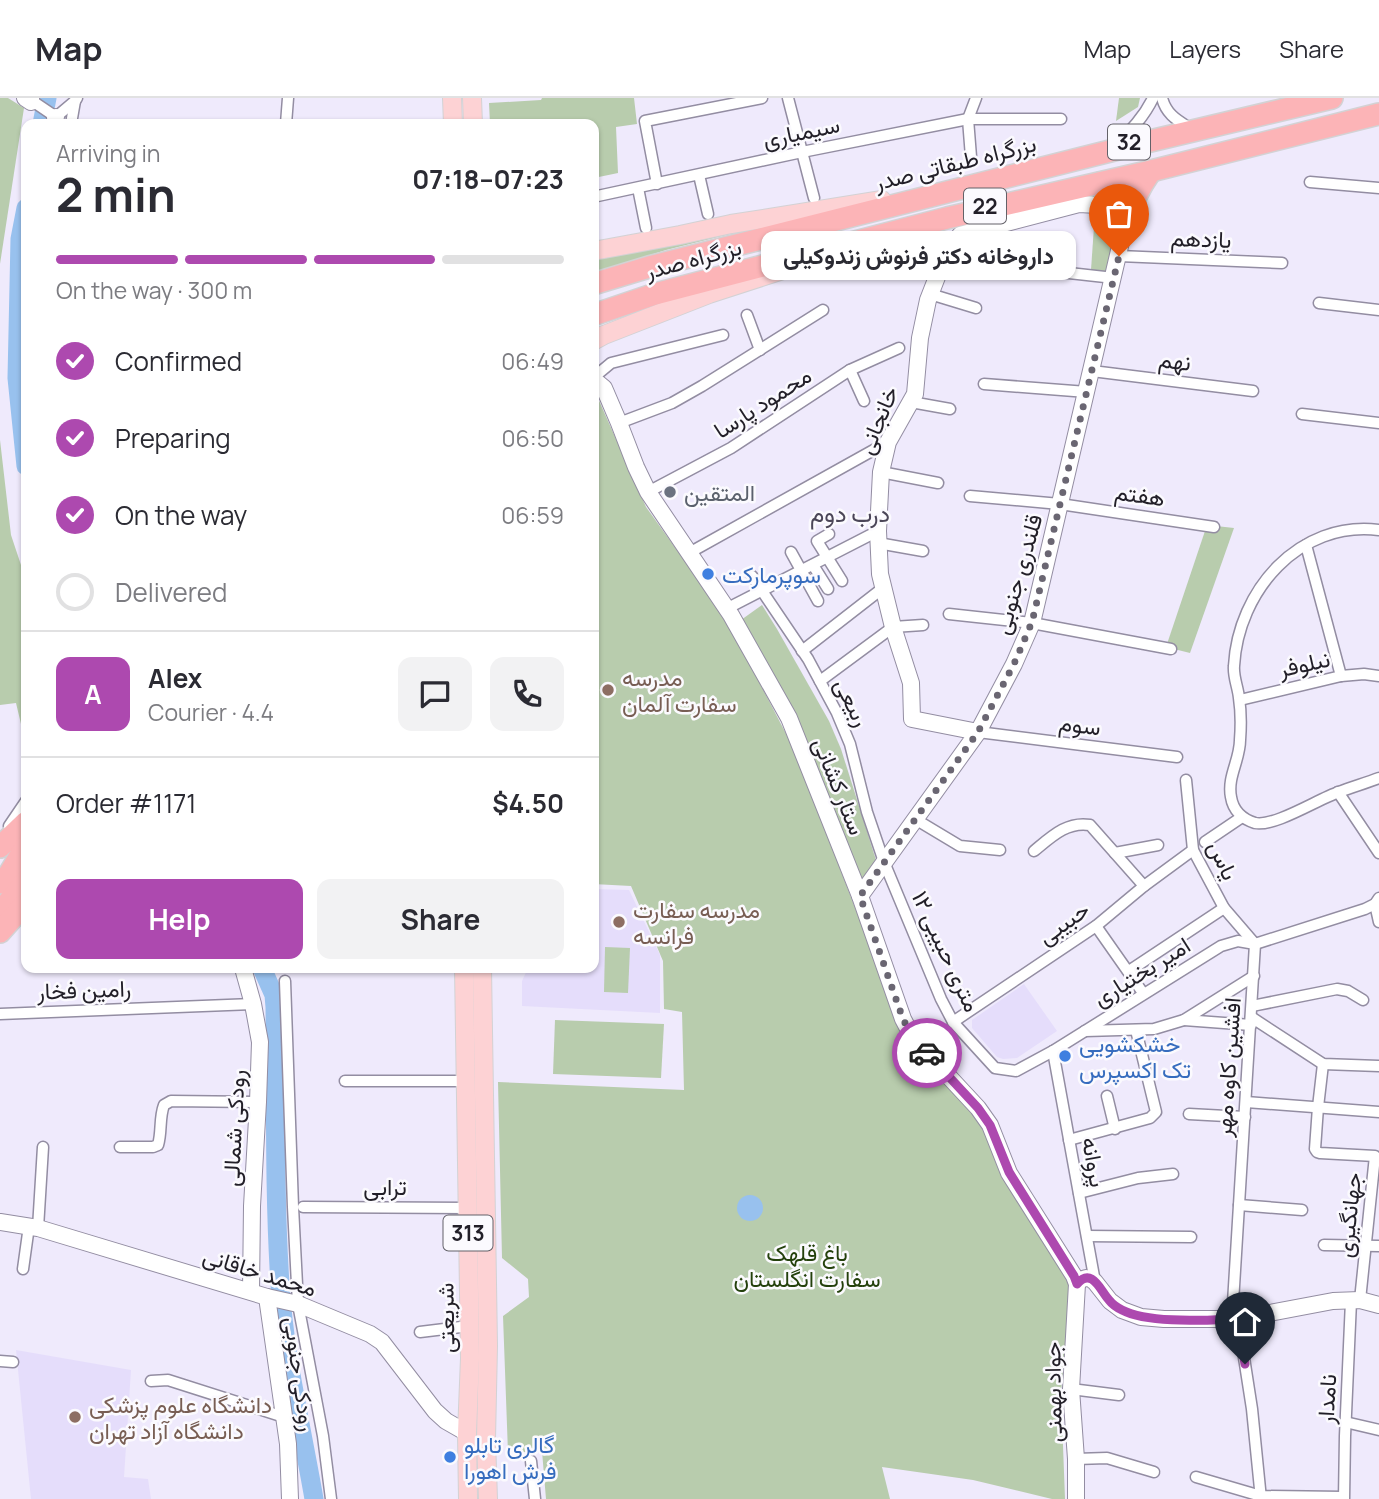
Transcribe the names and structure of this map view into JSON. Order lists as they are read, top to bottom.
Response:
{
  "streets": {
    "highway": [
      "32",
      "بزرگراه طبقاتی صدر",
      "22",
      "بزرگراه صدر"
    ],
    "main road": ["313", "شریعتی"],
    "street": [
      "سیمیاری",
      "یازدهم",
      "نهم",
      "محمود پارسا",
      "خانجانی",
      "هفتم",
      "قلندری جنوبی",
      "نیلوفر",
      "ربیعی",
      "سوم",
      "ستار کشانی",
      "یاس",
      "حبیبی",
      "۱۲ متری حبیبی",
      "امیر بختیاری",
      "رامین فخار",
      "افشین کاوه مهر",
      "رودکی شمالی",
      "پروانه",
      "ترابی",
      "جهانگیری",
      "محمد خاقانی",
      "رودکی جنوبی",
      "جواد بهمنی",
      "نامدار"
    ]
  },
  "crossings": [
    ["22", "بزرگراه صدر"],
    ["یازدهم", "قلندری جنوبی"],
    ["نهم", "قلندری جنوبی"],
    ["محمود پارسا", "ستار کشانی"],
    ["خانجانی", "قلندری جنوبی"],
    ["خانجانی", "سوم"],
    ["هفتم", "قلندری جنوبی"],
    ["قلندری جنوبی", "ربیعی"],
    ["قلندری جنوبی", "سوم"],
    ["قلندری جنوبی", "ستار کشانی"],
    ["قلندری جنوبی", "۱۲ متری حبیبی"],
    ["ربیعی", "۱۲ متری حبیبی"],
    ["ستار کشانی", "جواد بهمنی"],
    ["یاس", "حبیبی"],
    ["یاس", "امیر بختیاری"],
    ["یاس", "افشین کاوه مهر"],
    ["حبیبی", "۱۲ متری حبیبی"],
    ["۱۲ متری حبیبی", "امیر بختیاری"],
    ["۱۲ متری حبیبی", "پروانه"],
    ["امیر بختیاری", "افشین کاوه مهر"],
    ["امیر بختیاری", "پروانه"],
    ["رامین فخار", "رودکی شمالی"],
    ["رودکی شمالی", "محمد خاقانی"],
    ["ترابی", "شریعتی"],
    ["جهانگیری", "نامدار"],
    ["محمد خاقانی", "شریعتی"],
    ["محمد خاقانی", "رودکی جنوبی"]
  ],
  "districts": ["درب دوم"],
  "parks": ["باغ قلهک سفارت انگلستان"],
  "places": [
    "داروخانه دکتر فرنوش زندوکیلی",
    "المتقین",
    "سوپرمارکت",
    "مدرسه سفارت آلمان",
    "مدرسه سفارت فرانسه",
    "خشکشویی تک اکسپرس",
    "دانشگاه علوم پزشکی دانشگاه آزاد تهران",
    "گالری تابلو فرش اهورا"
  ],
  "page": {
    "header": "Map",
    "nav": ["Map", "Layers", "Share"],
    "heading": ["2 min", "Arriving in", "07:18–07:23"],
    "panel": [
      "Alex",
      "Courier · 4.4",
      "Order #1171",
      "$4.50"
    ],
    "bubble": "داروخانه دکتر فرنوش زندوکیلی",
    "bar": "On the way · 300 m",
    "list": [
      ["Confirmed", "06:49"],
      ["Preparing", "06:50"],
      ["On the way", "06:59"],
      "Delivered"
    ],
    "round": "A",
    "buttons": ["Help", "Share"]
  }
}
